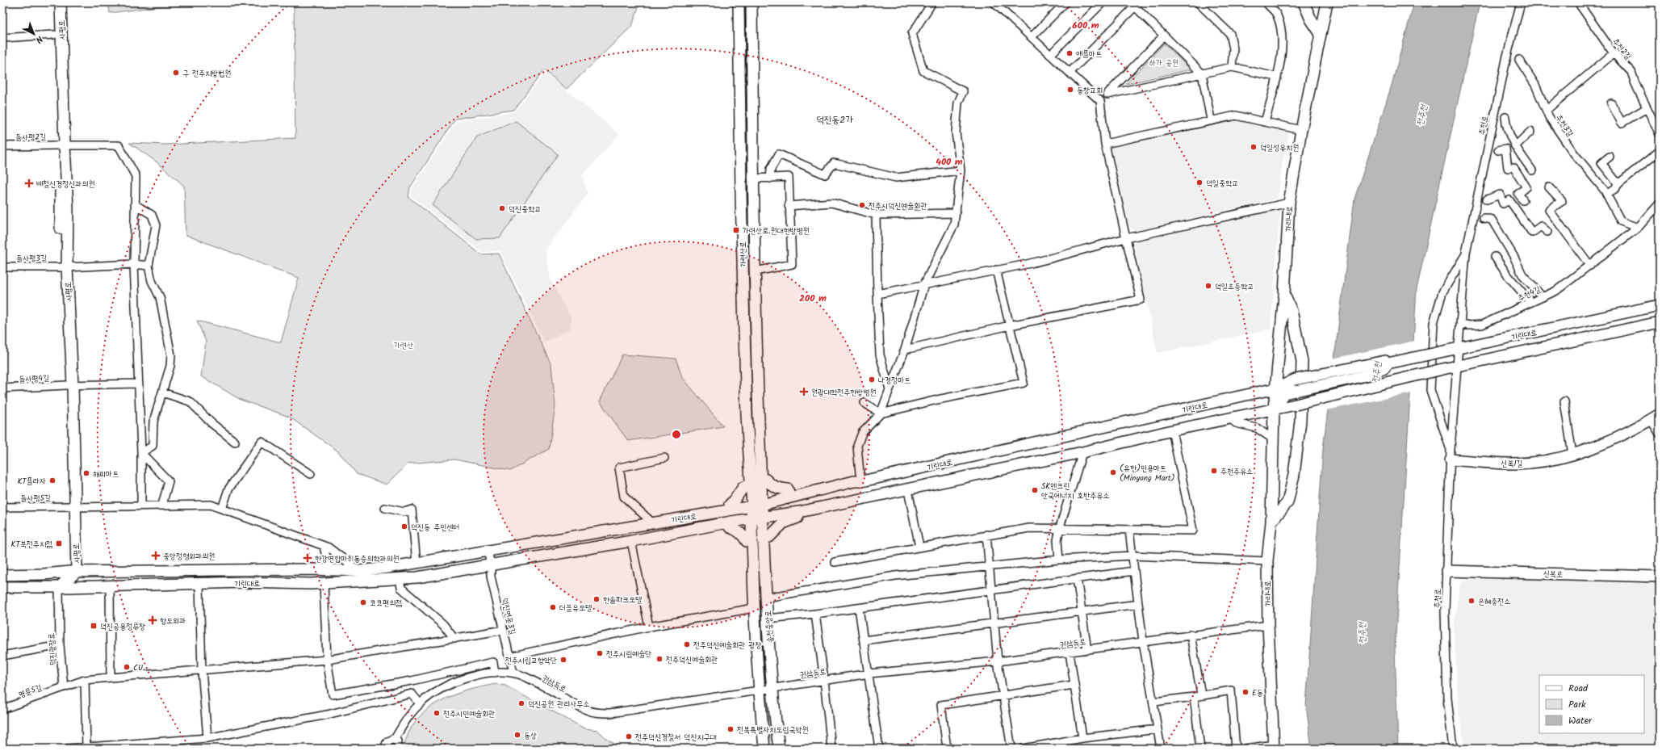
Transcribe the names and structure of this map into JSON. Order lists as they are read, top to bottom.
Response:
{
  "streets": {
    "street": [
      "사평로",
      "추천2길",
      "추천로",
      "추천3길",
      "들사평2길",
      "가리내로",
      "가련산로",
      "들사평3길",
      "추천4길",
      "기린대로",
      "들사평4길",
      "신복1길",
      "들사평5길",
      "신복로",
      "덕진연못3길",
      "송천중앙로",
      "권삼득로",
      "덕진광장로",
      "명륜5길"
    ]
  },
  "crossings": [
    ["사평로", "들사평2길"],
    ["사평로", "들사평3길"],
    ["사평로", "기린대로"],
    ["사평로", "들사평4길"],
    ["사평로", "들사평5길"],
    ["사평로", "덕진광장로"],
    ["추천로", "추천4길"],
    ["추천로", "기린대로"],
    ["추천로", "신복1길"],
    ["추천로", "신복로"],
    ["추천3길", "추천4길"],
    ["가리내로", "기린대로"],
    ["가리내로", "권삼득로"],
    ["가련산로", "기린대로"],
    ["가련산로", "송천중앙로"],
    ["기린대로", "들사평5길"],
    ["기린대로", "덕진연못3길"],
    ["기린대로", "송천중앙로"],
    ["기린대로", "덕진광장로"],
    ["덕진연못3길", "권삼득로"],
    ["송천중앙로", "권삼득로"],
    ["덕진광장로", "명륜5길"]
  ],
  "districts": ["덕진동2가"],
  "water": ["전주천"],
  "parks": ["하가 공원", "가련산"],
  "places": {
    "other": [
      "애플마트",
      "구 전주지방법원",
      "동창교회",
      "덕일성유치원",
      "덕일중학교",
      "전주시덕진예술회관",
      "덕진중학교",
      "덕일초등학교",
      "나경정마트",
      "추천주유소",
      "(유한)민용마트 (Minyong Mart)",
      "해피마트",
      "KT플라자",
      "SK엔크린 안국에너지 호반주유소",
      "덕진동 주민센터",
      "한솔파크모텔",
      "은혜충전소",
      "코코편의점",
      "더블유모텔",
      "전주덕진예술회관 광장",
      "전주시립예술단",
      "전주덕진예술회관",
      "전주시립교향악단",
      "CU",
      "E동",
      "덕진공원 관리사무소",
      "전주시민예술회관",
      "전북특별자치도립국악원",
      "동상",
      "전주덕진경찰서 덕진지구대"
    ],
    "health": [
      "배철신경정신과의원",
      "원광대학전주한방병원",
      "중앙정형외과의원",
      "한강연합마취통증의학과의원",
      "항도외과"
    ],
    "transit": ["가련산로.원대한방병원", "KT북전주지점", "덕진공용정류장"]
  },
  "legend": ["Road", "Park", "Water"],
  "north": "bottom right",
  "rings": ["600 m", "400 m", "200 m"]
}
